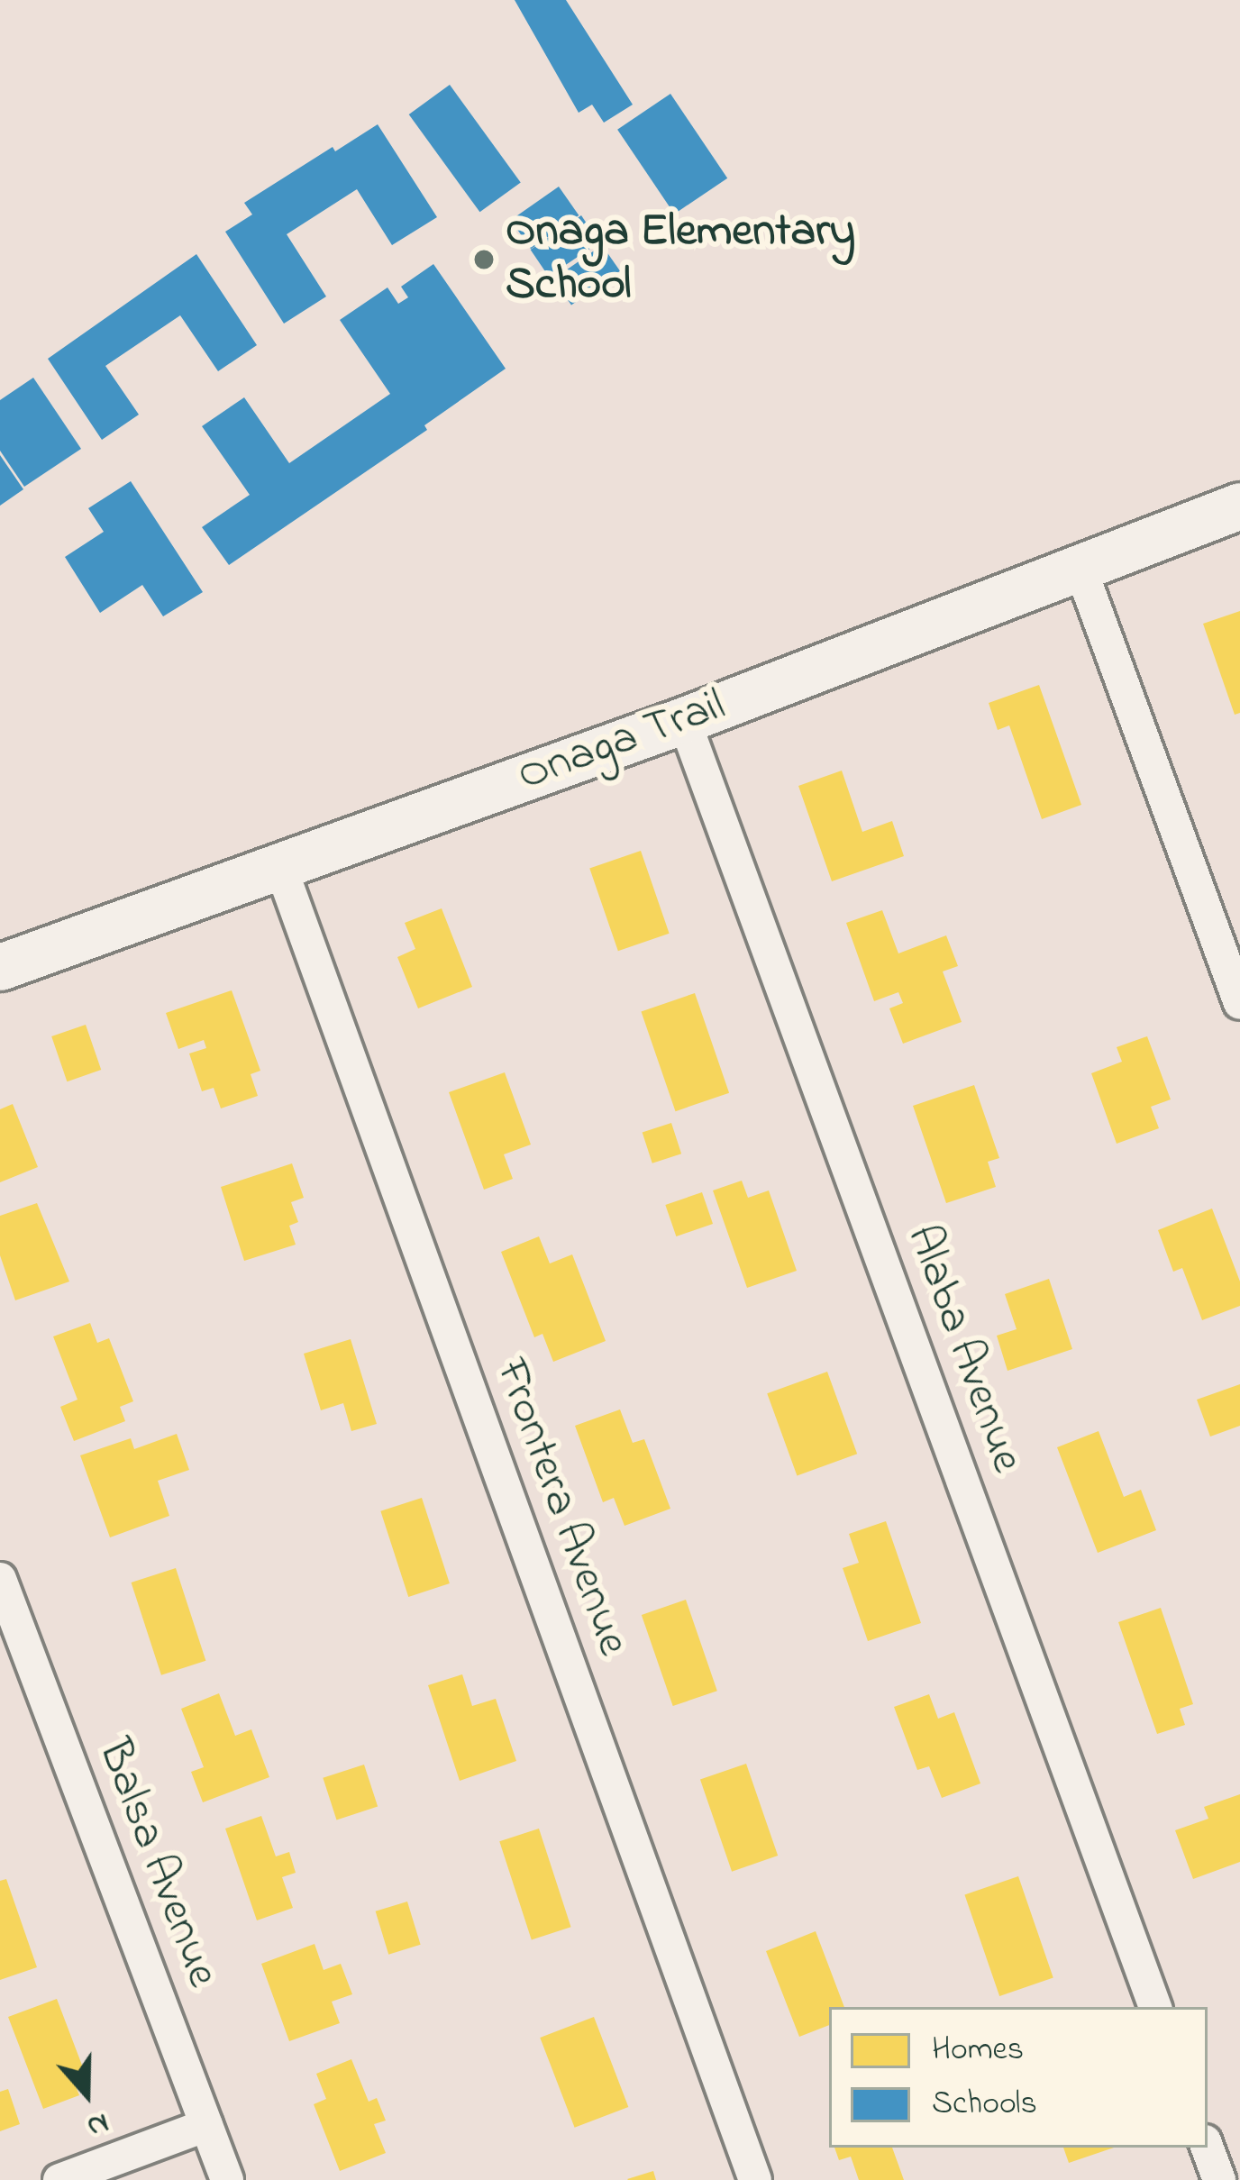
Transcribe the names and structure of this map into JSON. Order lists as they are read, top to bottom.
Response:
{
  "streets": {
    "street": [
      "Onaga Trail",
      "Alaba Avenue",
      "Frontera Avenue",
      "Balsa Avenue"
    ]
  },
  "crossings": [
    ["Onaga Trail", "Alaba Avenue"],
    ["Onaga Trail", "Frontera Avenue"]
  ],
  "places": ["Onaga Elementary School"],
  "legend": ["Homes", "Schools"],
  "north": "bottom"
}
